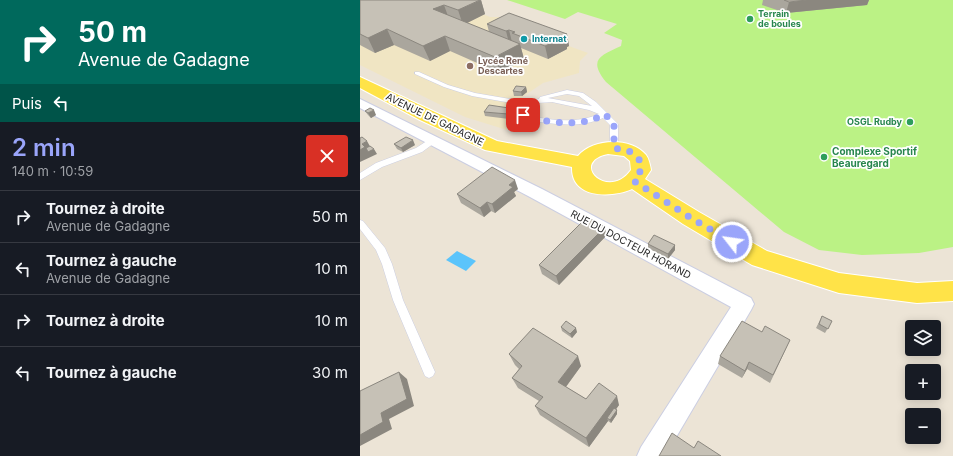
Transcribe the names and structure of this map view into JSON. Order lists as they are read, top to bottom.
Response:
{
  "streets": {
    "main road": ["AVENUE DE GADAGNE"],
    "street": ["RUE DU DOCTEUR HORAND"]
  },
  "places": [
    "Terrain de boules",
    "Internat",
    "Lycée René Descartes",
    "OSGL Rudby",
    "Complexe Sportif Beauregard"
  ],
  "page": {
    "turn": ["50 m", "Avenue de Gadagne"],
    "then": "Puis",
    "heading": ["2 min", "140 m · 10:59"],
    "list": [
      {
        "name": "Tournez à droite",
        "note": "Avenue de Gadagne",
        "value": "50 m"
      },
      {
        "name": "Tournez à gauche",
        "note": "Avenue de Gadagne",
        "value": "10 m"
      },
      {
        "name": "Tournez à droite",
        "value": "10 m"
      },
      {
        "name": "Tournez à gauche",
        "value": "30 m"
      }
    ],
    "map_buttons": ["+", "−"]
  }
}
